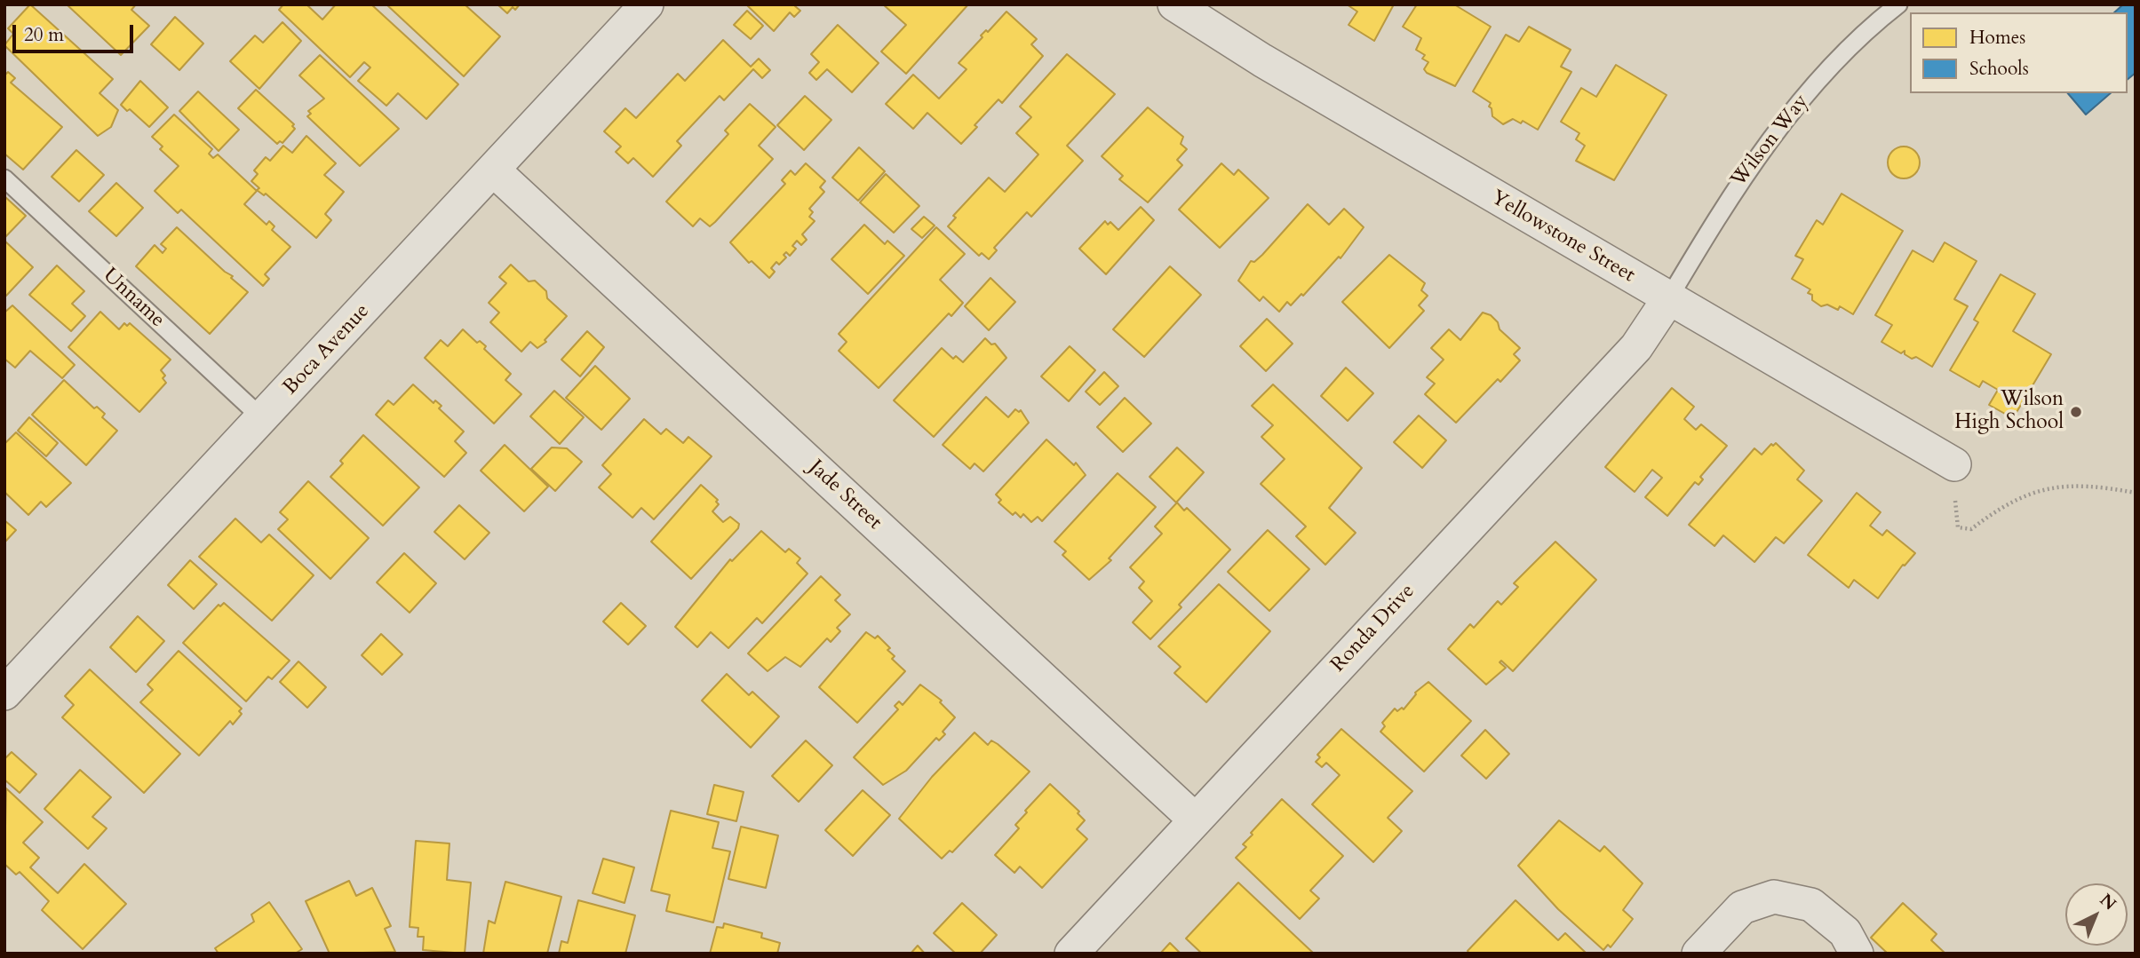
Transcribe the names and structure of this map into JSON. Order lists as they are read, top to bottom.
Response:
{
  "streets": {
    "street": [
      "Yellowstone Street",
      "Boca Avenue",
      "Jade Street",
      "Ronda Drive"
    ],
    "lane": ["Wilson Way", "Unname"]
  },
  "crossings": [
    ["Wilson Way", "Yellowstone Street"],
    ["Wilson Way", "Ronda Drive"],
    ["Yellowstone Street", "Ronda Drive"],
    ["Unname", "Boca Avenue"],
    ["Boca Avenue", "Jade Street"],
    ["Jade Street", "Ronda Drive"]
  ],
  "places": ["Wilson High School"],
  "legend": ["Homes", "Schools"],
  "scale_bar": "20 m",
  "north": "top right"
}
